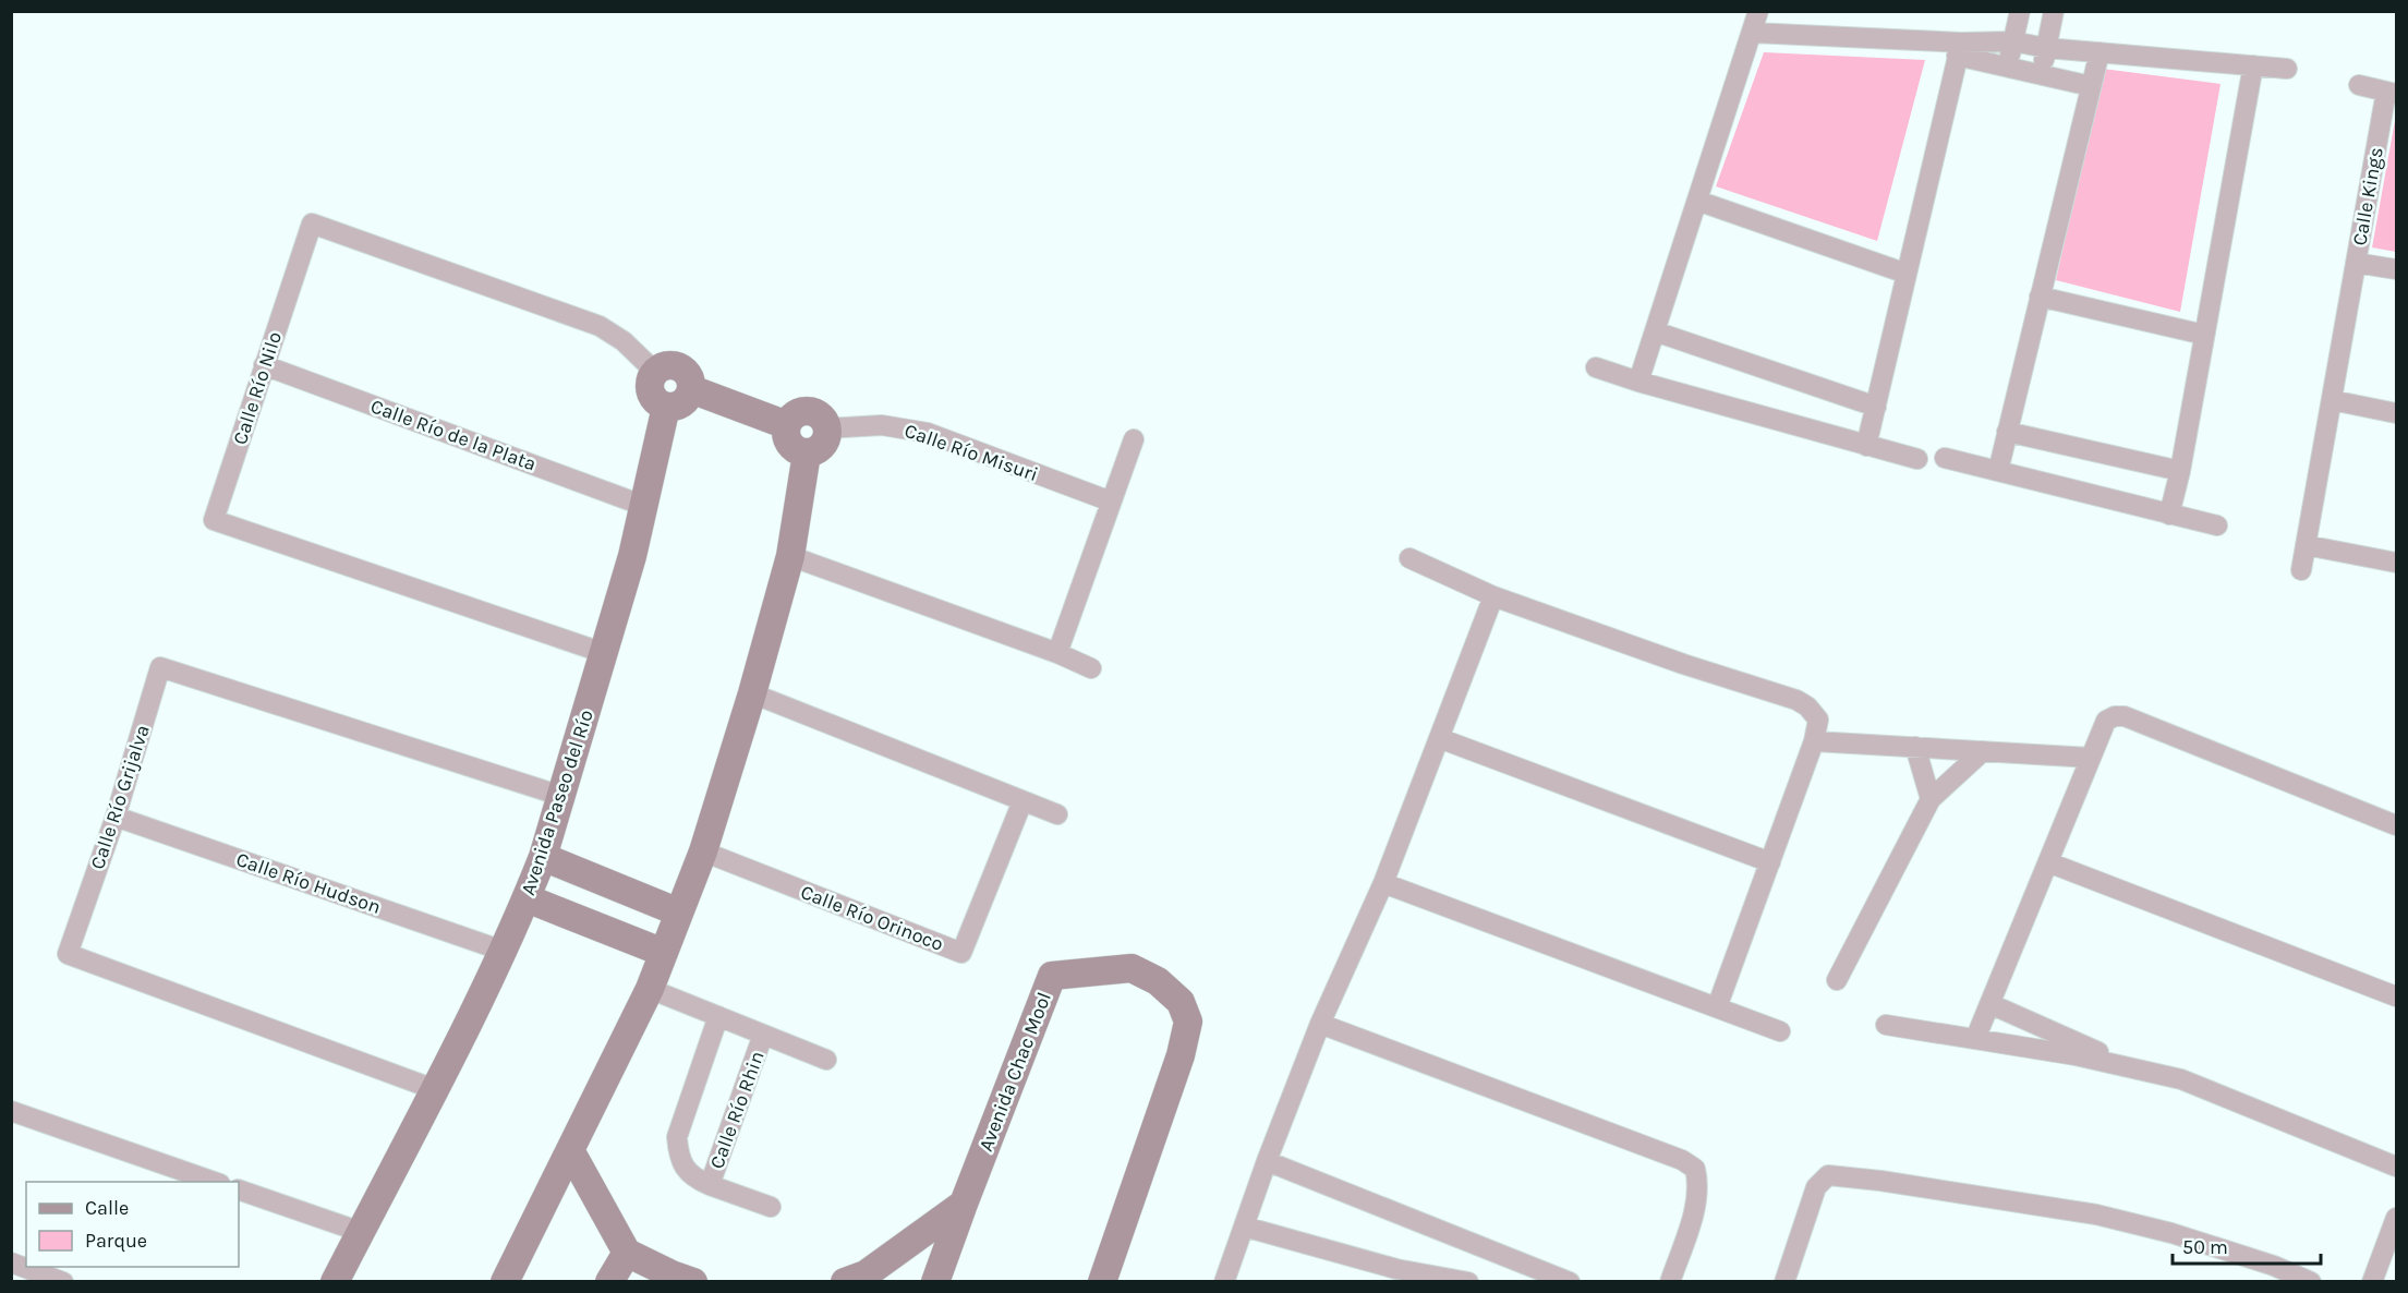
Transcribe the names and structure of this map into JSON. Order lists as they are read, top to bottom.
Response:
{
  "streets": {
    "street": [
      "Calle Kings",
      "Calle Río Nilo",
      "Calle Río de la Plata",
      "Calle Río Misuri",
      "Calle Río Grijalva",
      "Avenida Paseo del Río",
      "Calle Río Hudson",
      "Calle Río Orinoco",
      "Avenida Chac Mool",
      "Calle Río Rhin"
    ]
  },
  "crossings": [
    ["Calle Río Nilo", "Calle Río de la Plata"],
    ["Calle Río Nilo", "Avenida Paseo del Río"],
    ["Calle Río de la Plata", "Avenida Paseo del Río"],
    ["Calle Río Grijalva", "Avenida Paseo del Río"],
    ["Calle Río Grijalva", "Calle Río Hudson"],
    ["Avenida Paseo del Río", "Calle Río Hudson"]
  ],
  "legend": ["Calle", "Parque"],
  "scale_bar": "50 m"
}
